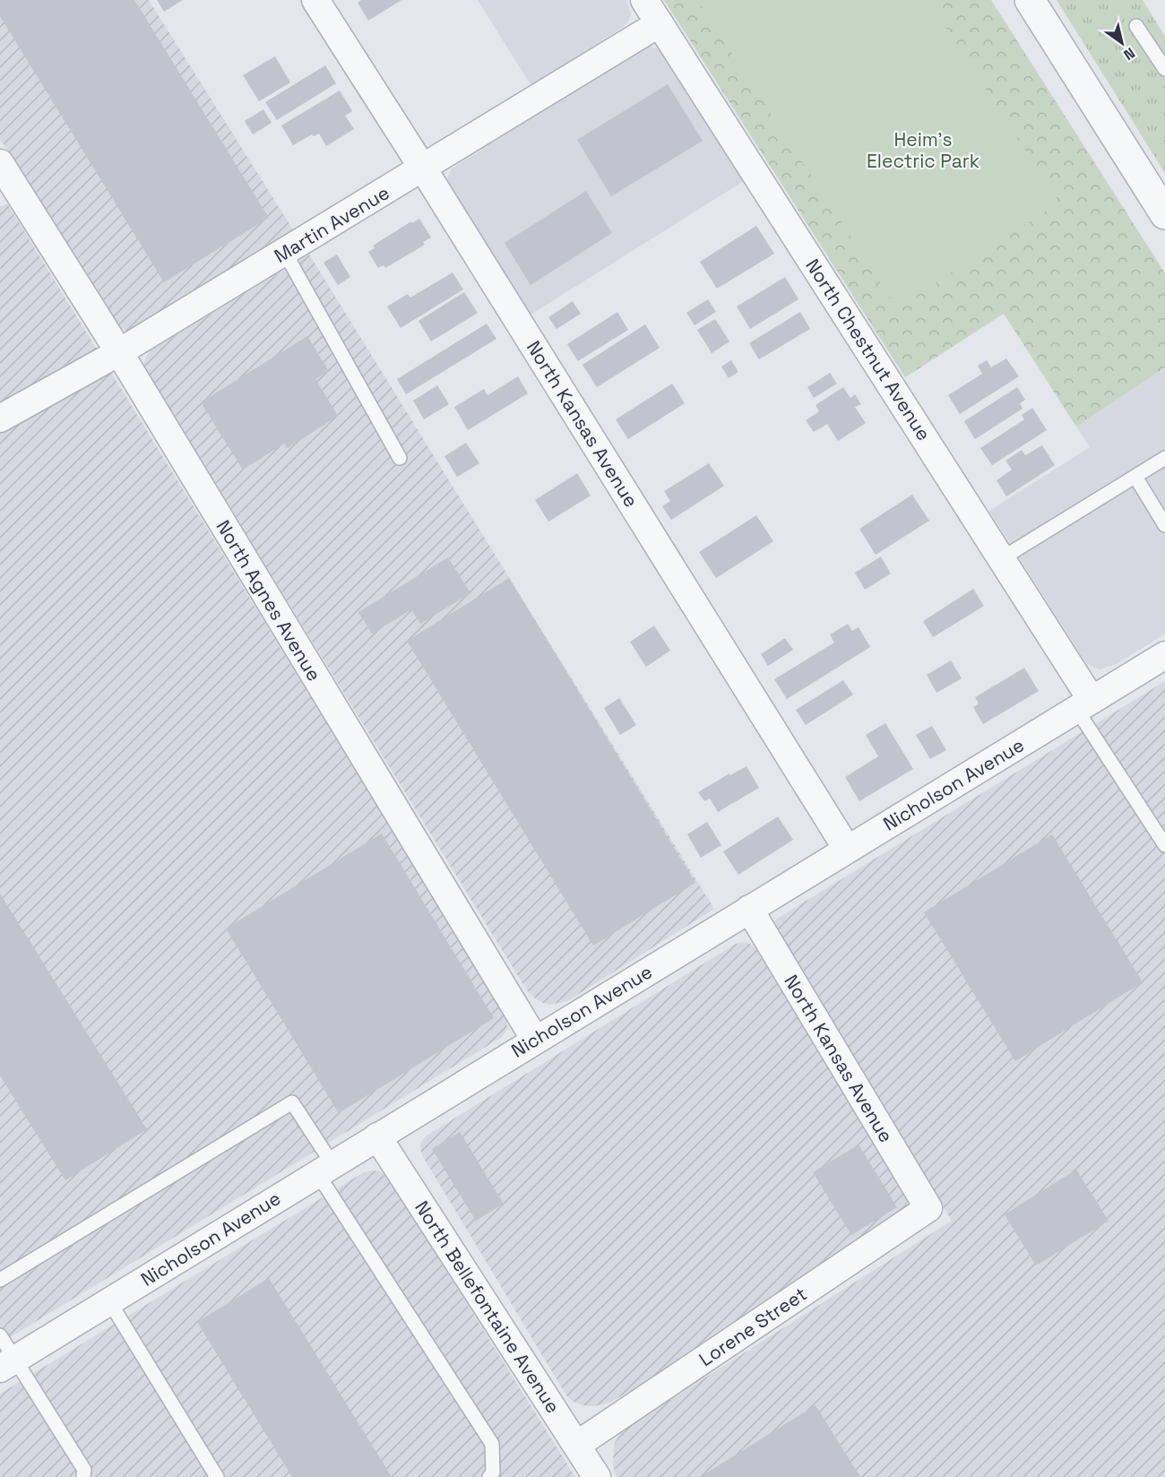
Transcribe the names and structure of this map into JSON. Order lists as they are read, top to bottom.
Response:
{
  "streets": {
    "street": [
      "Martin Avenue",
      "North Chestnut Avenue",
      "North Kansas Avenue",
      "North Agnes Avenue",
      "Nicholson Avenue",
      "North Bellefontaine Avenue",
      "Lorene Street"
    ]
  },
  "crossings": [
    ["Martin Avenue", "North Chestnut Avenue"],
    ["Martin Avenue", "North Kansas Avenue"],
    ["Martin Avenue", "North Agnes Avenue"],
    ["North Chestnut Avenue", "Nicholson Avenue"],
    ["North Kansas Avenue", "Nicholson Avenue"],
    ["North Kansas Avenue", "Lorene Street"],
    ["North Agnes Avenue", "Nicholson Avenue"],
    ["Nicholson Avenue", "North Bellefontaine Avenue"],
    ["North Bellefontaine Avenue", "Lorene Street"]
  ],
  "parks": ["Heim's Electric Park"],
  "north": "bottom right"
}
